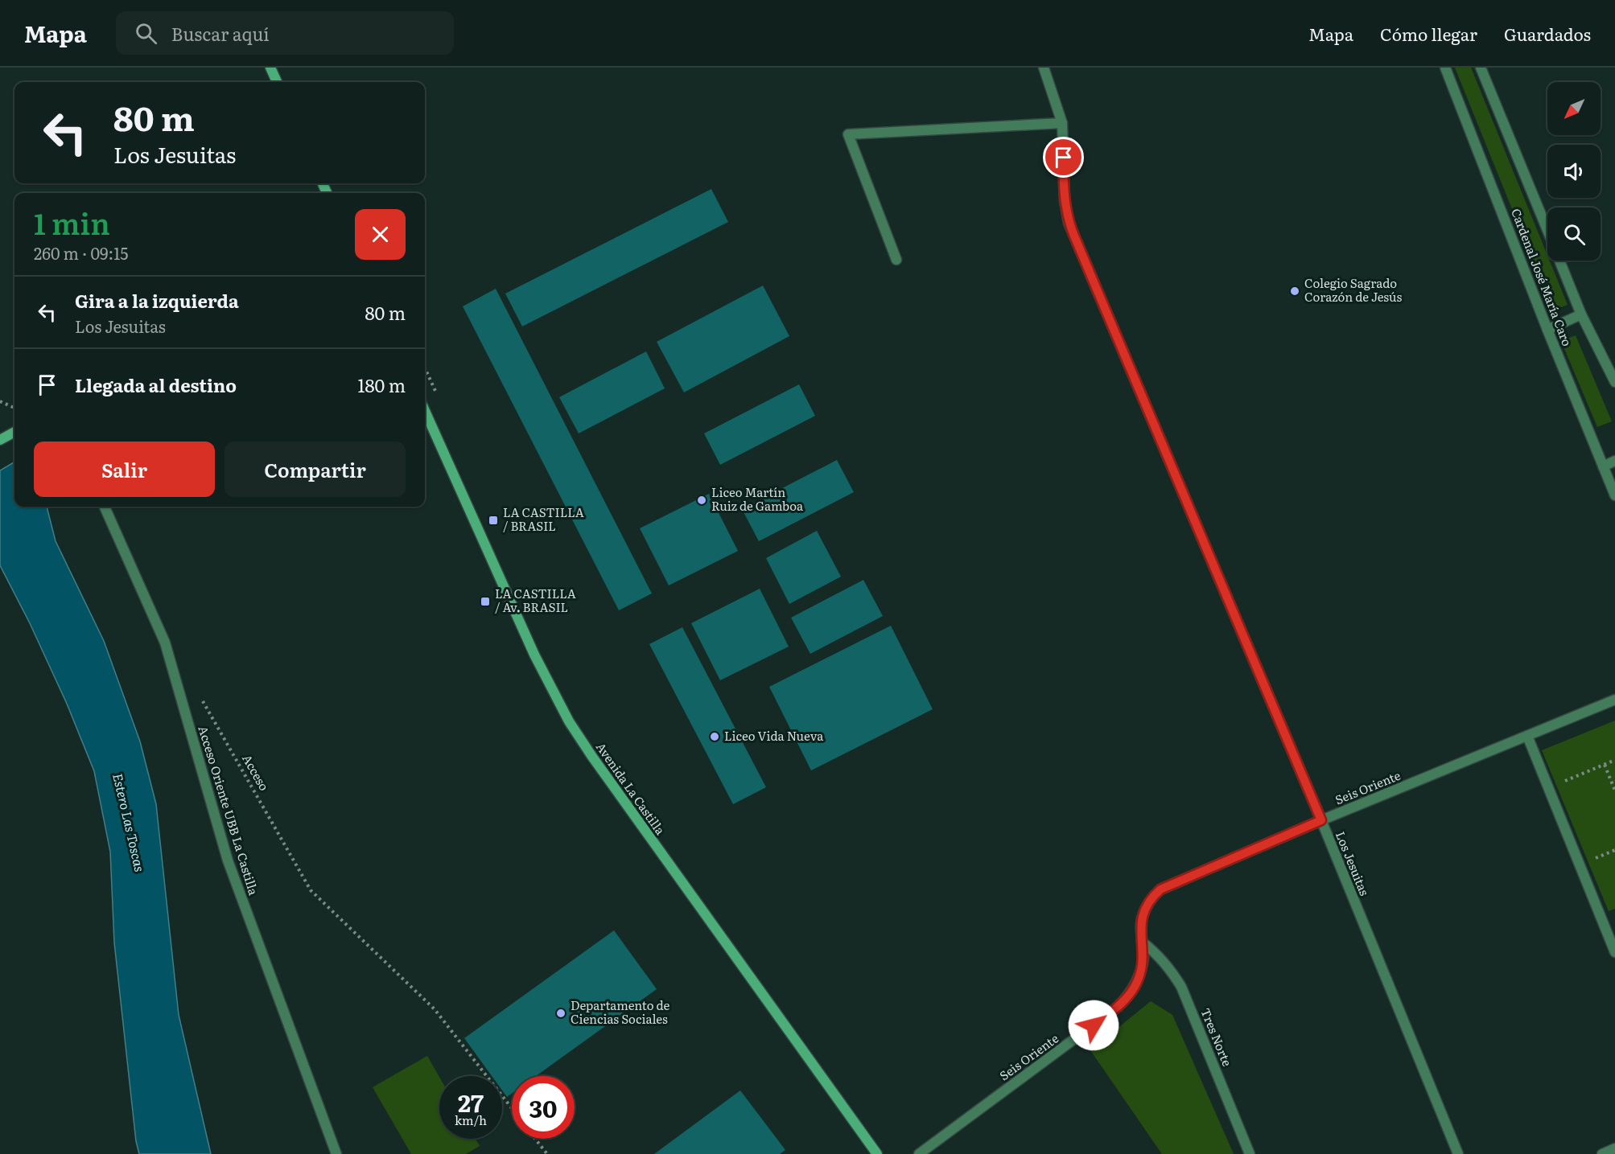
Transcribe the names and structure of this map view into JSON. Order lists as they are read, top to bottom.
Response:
{
  "streets": {
    "main road": ["Avenida La Castilla"],
    "street": [
      "Cardenal José María Caro",
      "Seis Oriente",
      "Acceso Oriente UBB La Castilla",
      "Los Jesuitas",
      "Tres Norte"
    ],
    "path": ["Acceso"]
  },
  "crossings": [
    ["Seis Oriente", "Los Jesuitas"],
    ["Seis Oriente", "Tres Norte"]
  ],
  "water": ["Estero Las Toscas"],
  "places": {
    "other": [
      "Colegio Sagrado Corazón de Jesús",
      "Liceo Martín Ruiz de Gamboa",
      "Liceo Vida Nueva",
      "Departamento de Ciencias Sociales"
    ],
    "transit": ["LA CASTILLA / BRASIL", "LA CASTILLA / Av. BRASIL"]
  },
  "north": "bottom left",
  "page": {
    "header": "Mapa",
    "search": "Buscar aquí",
    "nav": ["Mapa", "Cómo llegar", "Guardados"],
    "turn": ["80 m", "Los Jesuitas"],
    "heading": ["1 min", "260 m · 09:15"],
    "list": [
      {
        "name": "Gira a la izquierda",
        "note": "Los Jesuitas",
        "value": "80 m"
      },
      {
        "name": "Llegada al destino",
        "value": "180 m"
      }
    ],
    "buttons": ["Salir", "Compartir"],
    "speed": "27 km/h",
    "limit": "30"
  }
}
